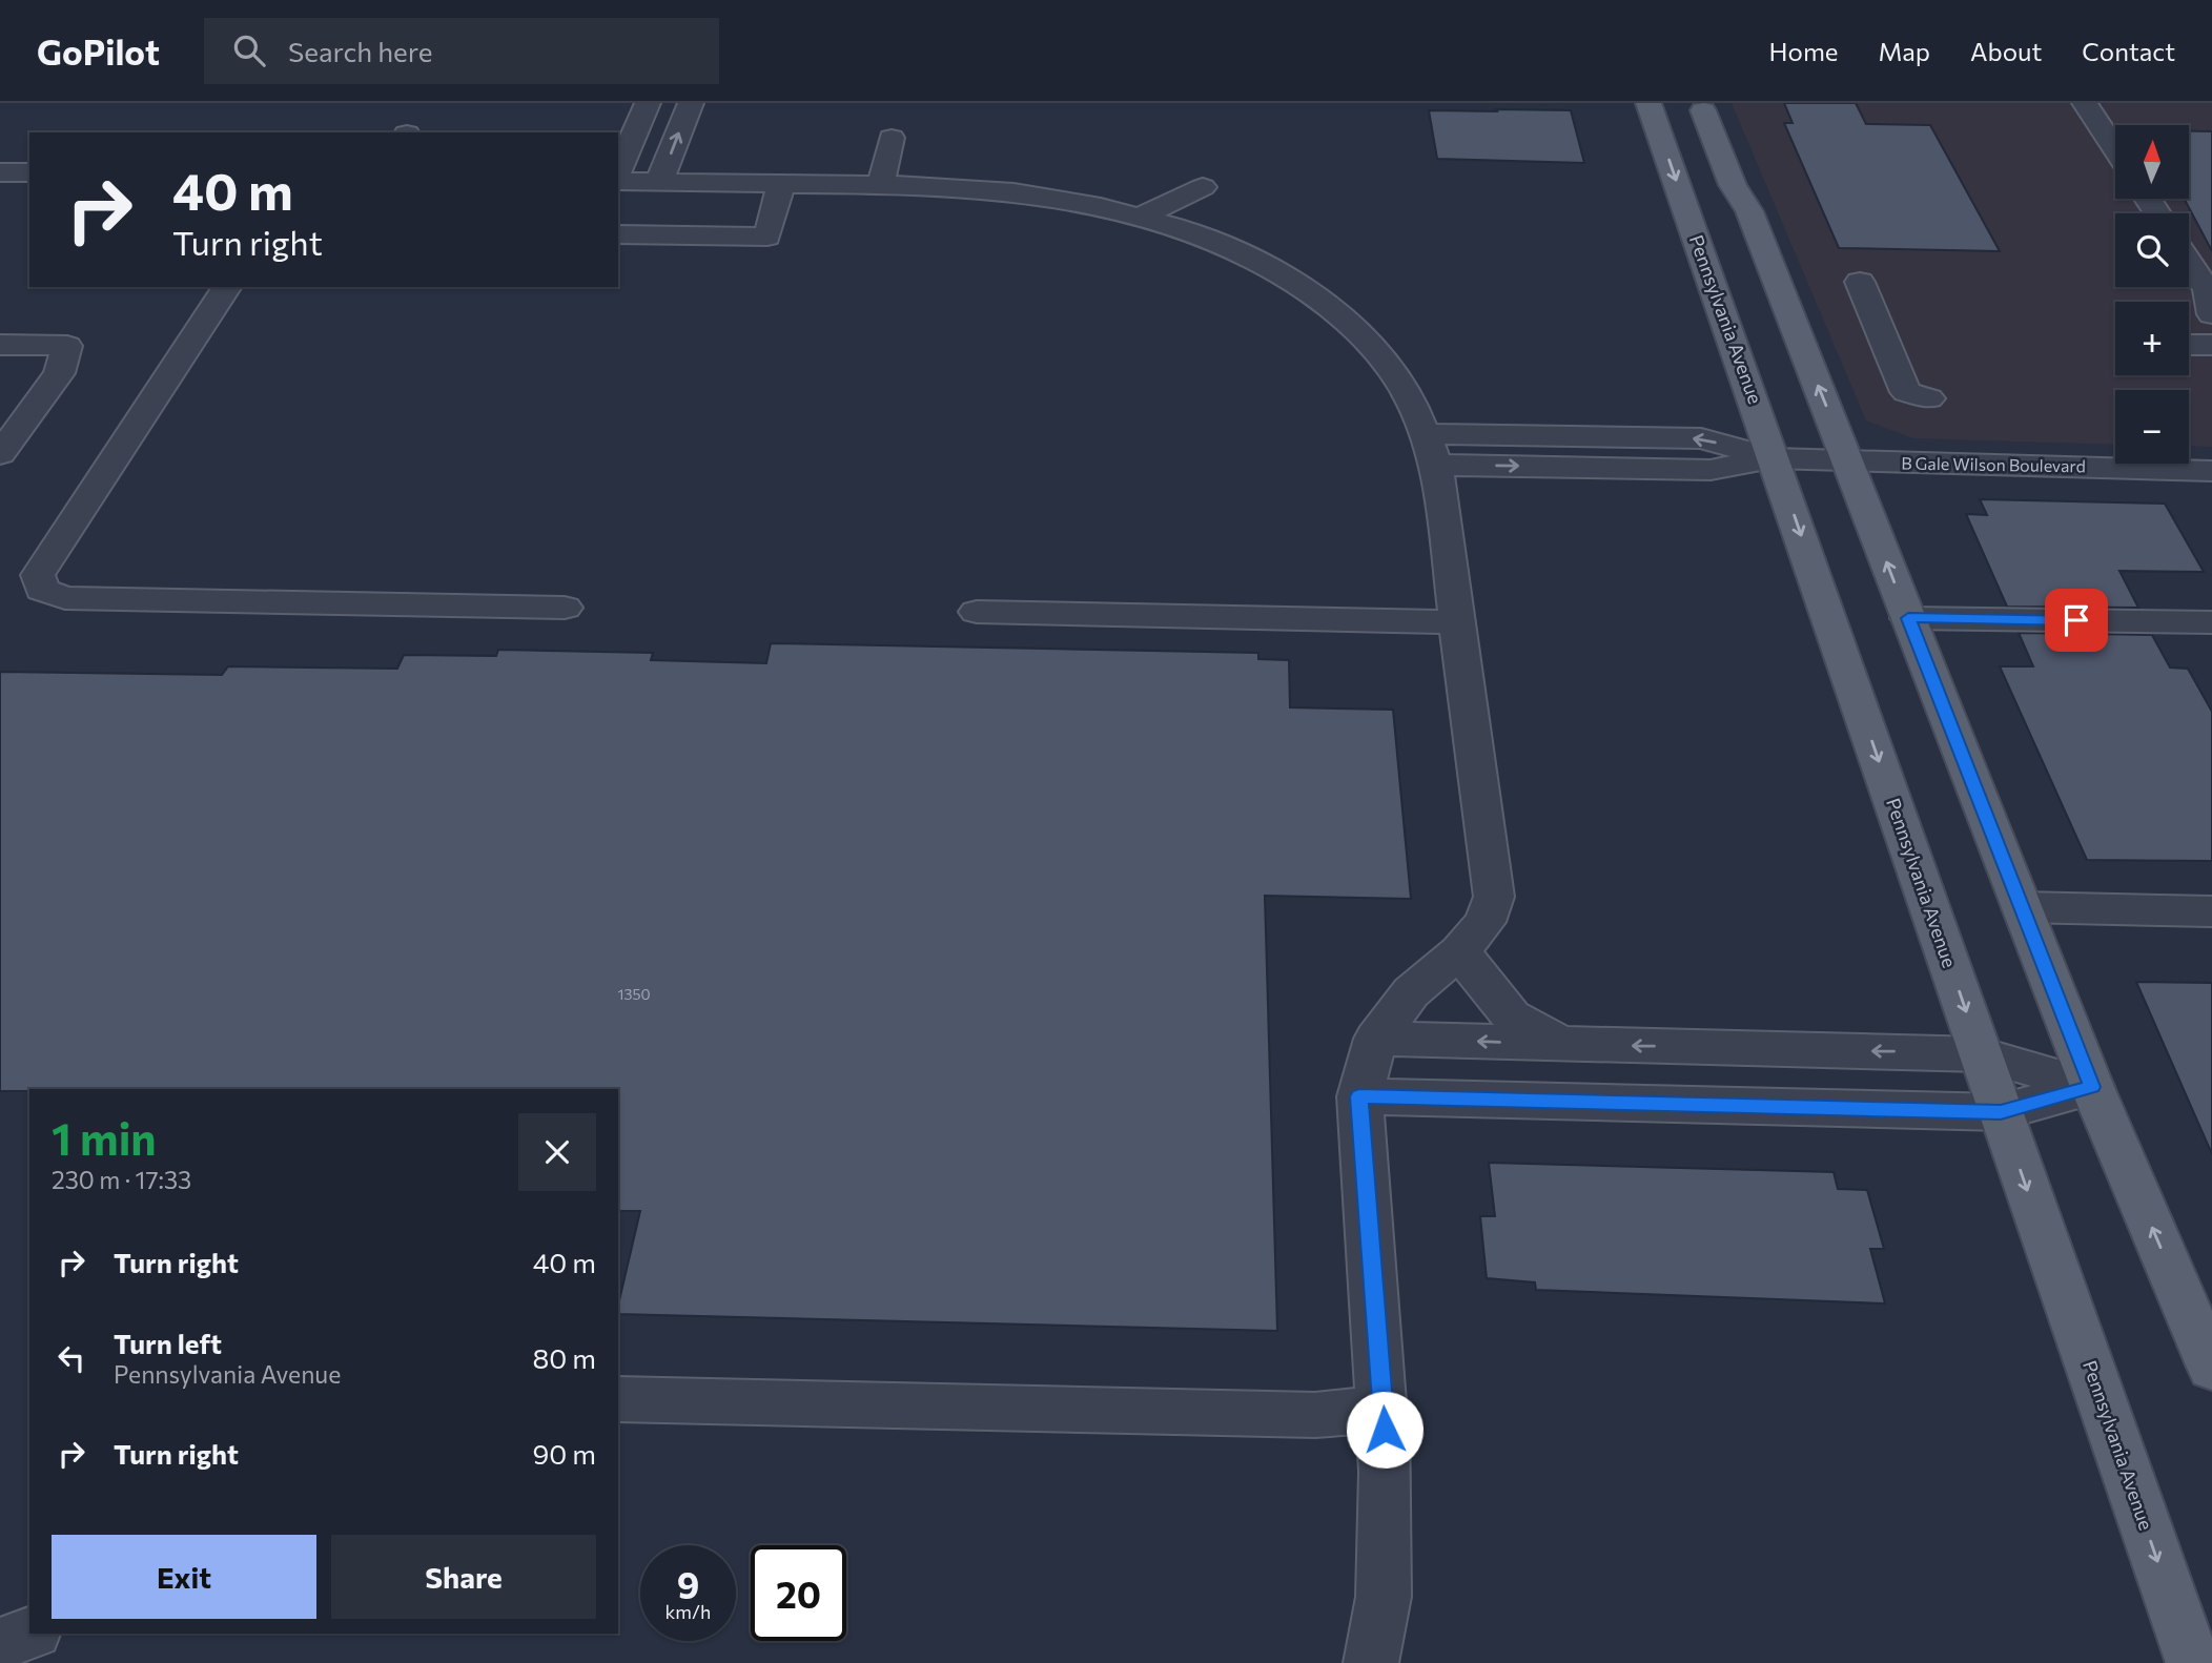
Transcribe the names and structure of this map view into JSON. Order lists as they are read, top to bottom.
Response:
{
  "streets": {
    "main road": ["Pennsylvania Avenue"],
    "street": ["B Gale Wilson Boulevard"]
  },
  "crossings": [
    ["Pennsylvania Avenue", "B Gale Wilson Boulevard"]
  ],
  "house_numbers": ["1350"],
  "north": "top",
  "page": {
    "header": "GoPilot",
    "search": "Search here",
    "nav": [
      "Home",
      "Map",
      "About",
      "Contact"
    ],
    "map_buttons": ["+", "−"],
    "turn": ["40 m", "Turn right"],
    "heading": ["1 min", "230 m · 17:33"],
    "list": [
      {
        "name": "Turn right",
        "value": "40 m"
      },
      {
        "name": "Turn left",
        "note": "Pennsylvania Avenue",
        "value": "80 m"
      },
      {
        "name": "Turn right",
        "value": "90 m"
      }
    ],
    "buttons": ["Exit", "Share"],
    "speed": "9 km/h",
    "limit": "20"
  }
}
